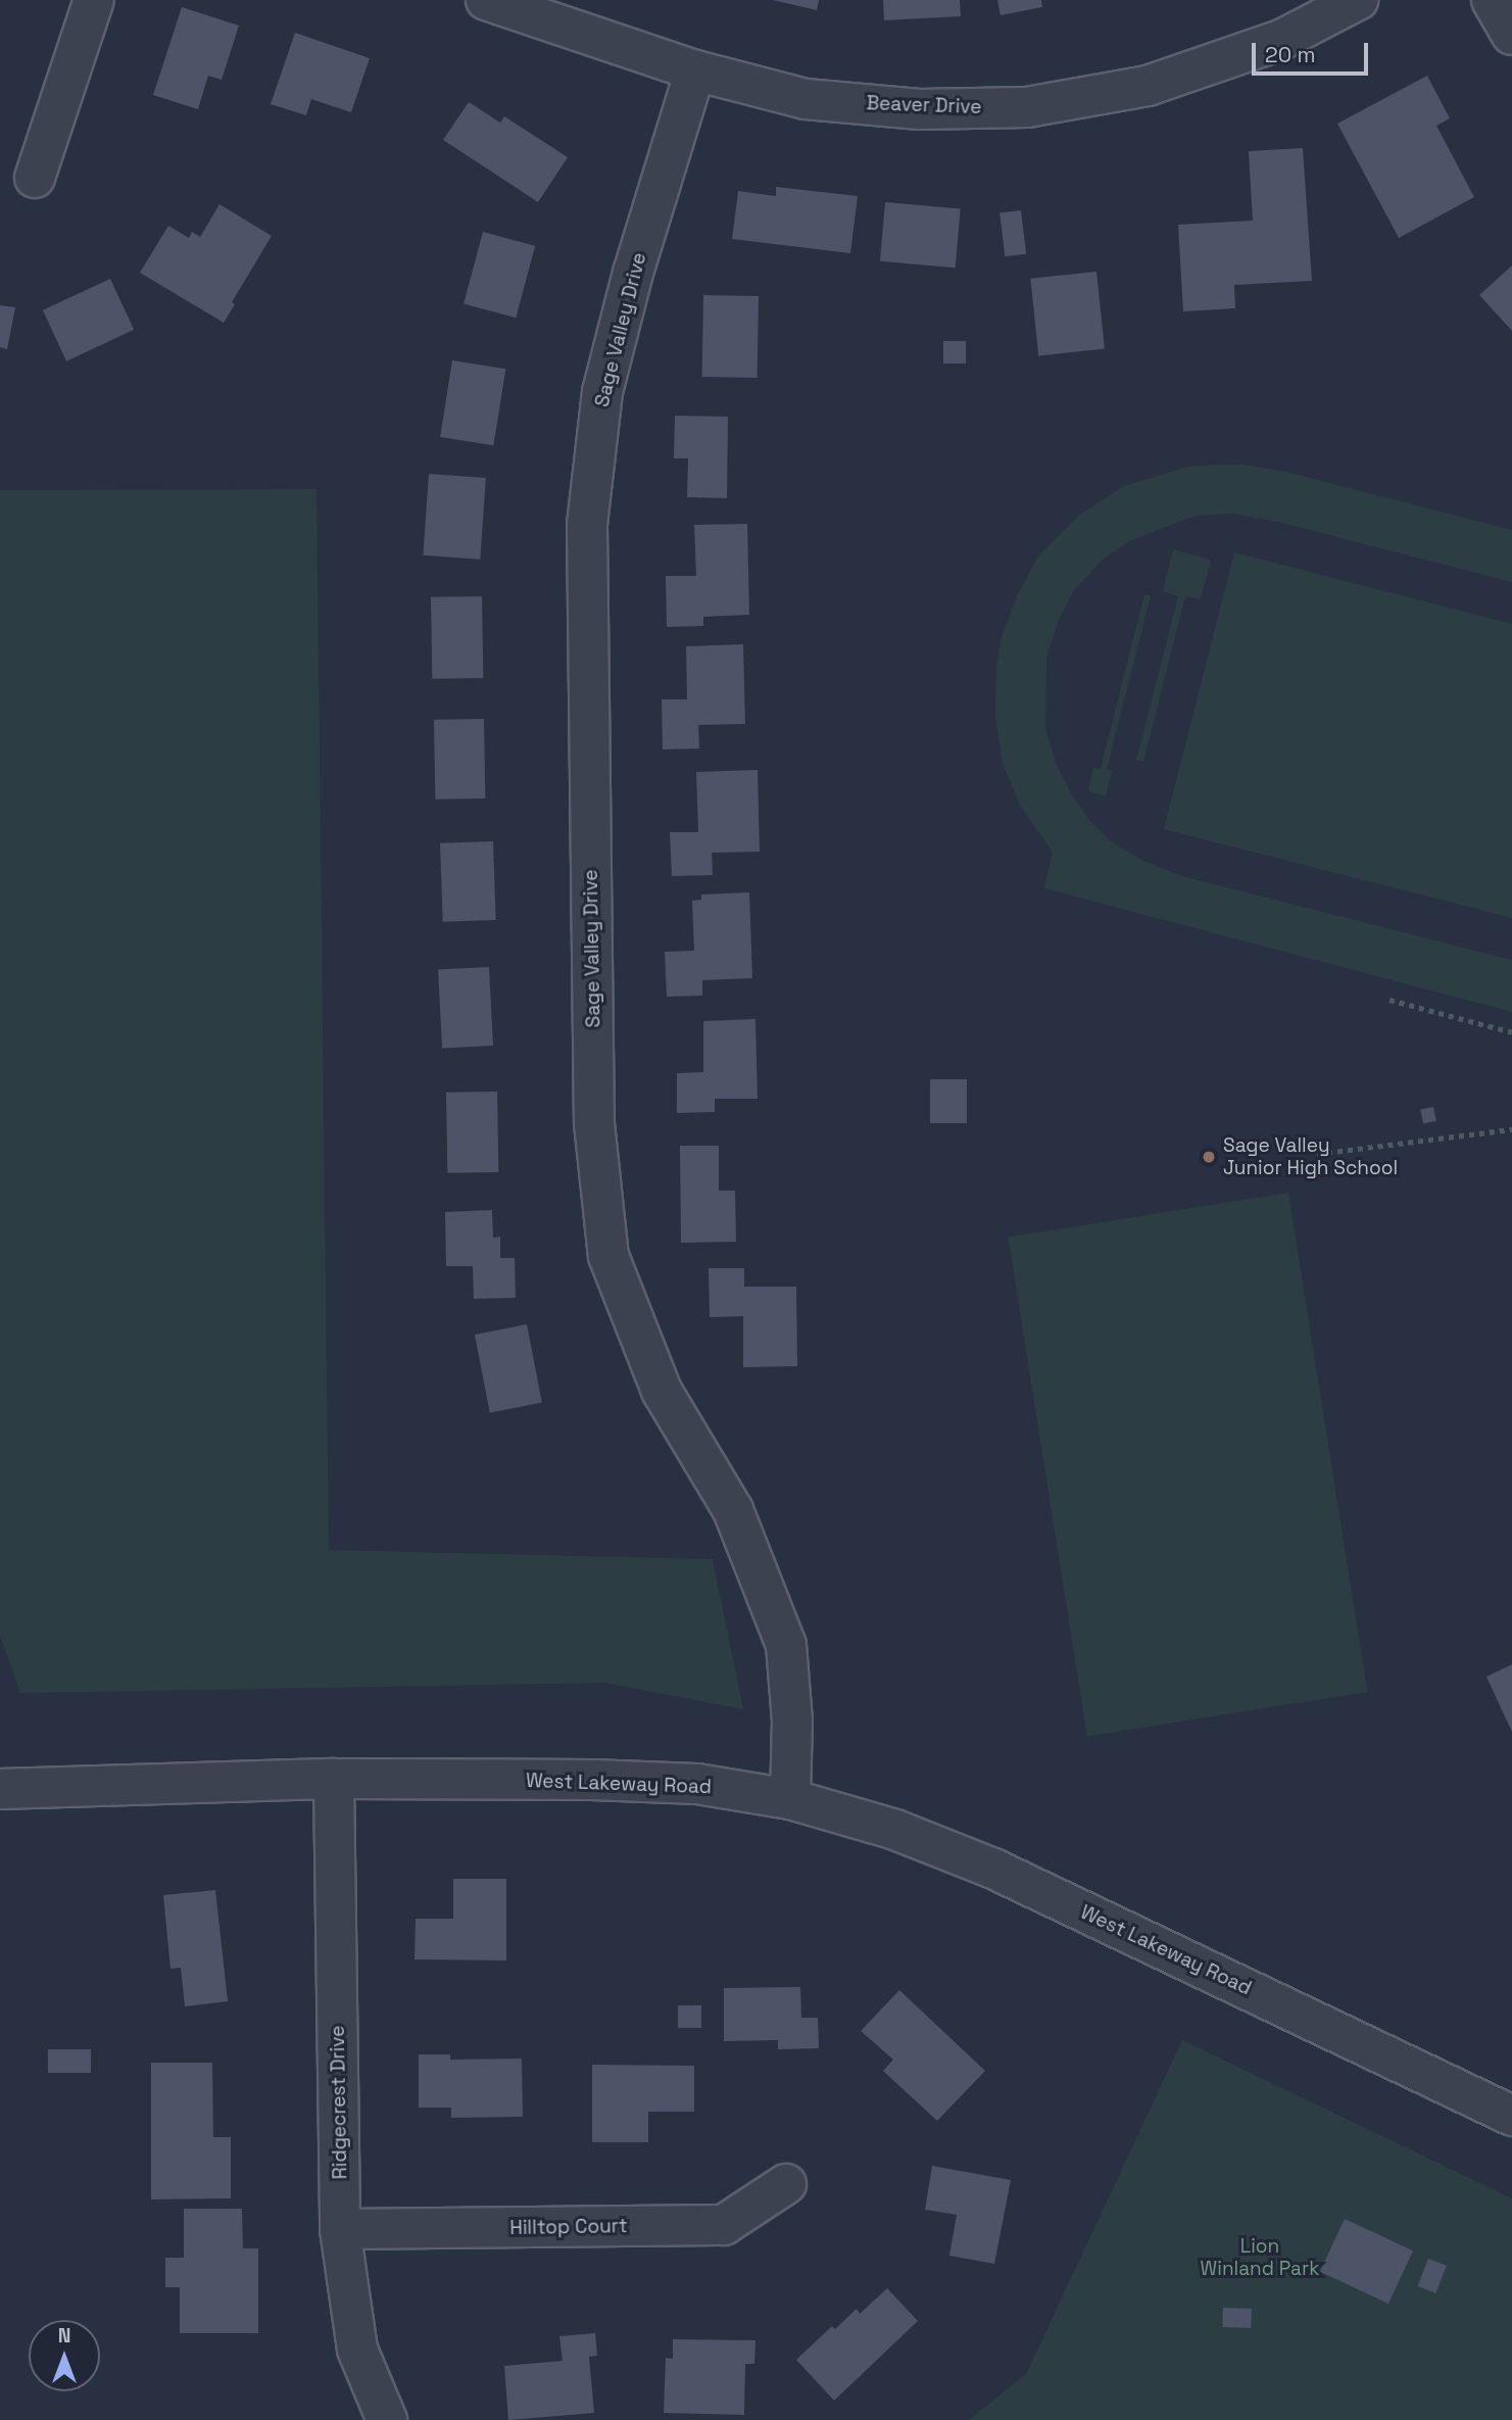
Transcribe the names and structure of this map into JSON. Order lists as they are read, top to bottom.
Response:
{
  "streets": {
    "street": [
      "Beaver Drive",
      "Sage Valley Drive",
      "West Lakeway Road",
      "Ridgecrest Drive",
      "Hilltop Court"
    ]
  },
  "crossings": [
    ["Beaver Drive", "Sage Valley Drive"],
    ["Sage Valley Drive", "West Lakeway Road"],
    ["West Lakeway Road", "Ridgecrest Drive"],
    ["Ridgecrest Drive", "Hilltop Court"]
  ],
  "parks": ["Lion Winland Park"],
  "places": ["Sage Valley Junior High School"],
  "scale_bar": "20 m",
  "north": "top"
}
